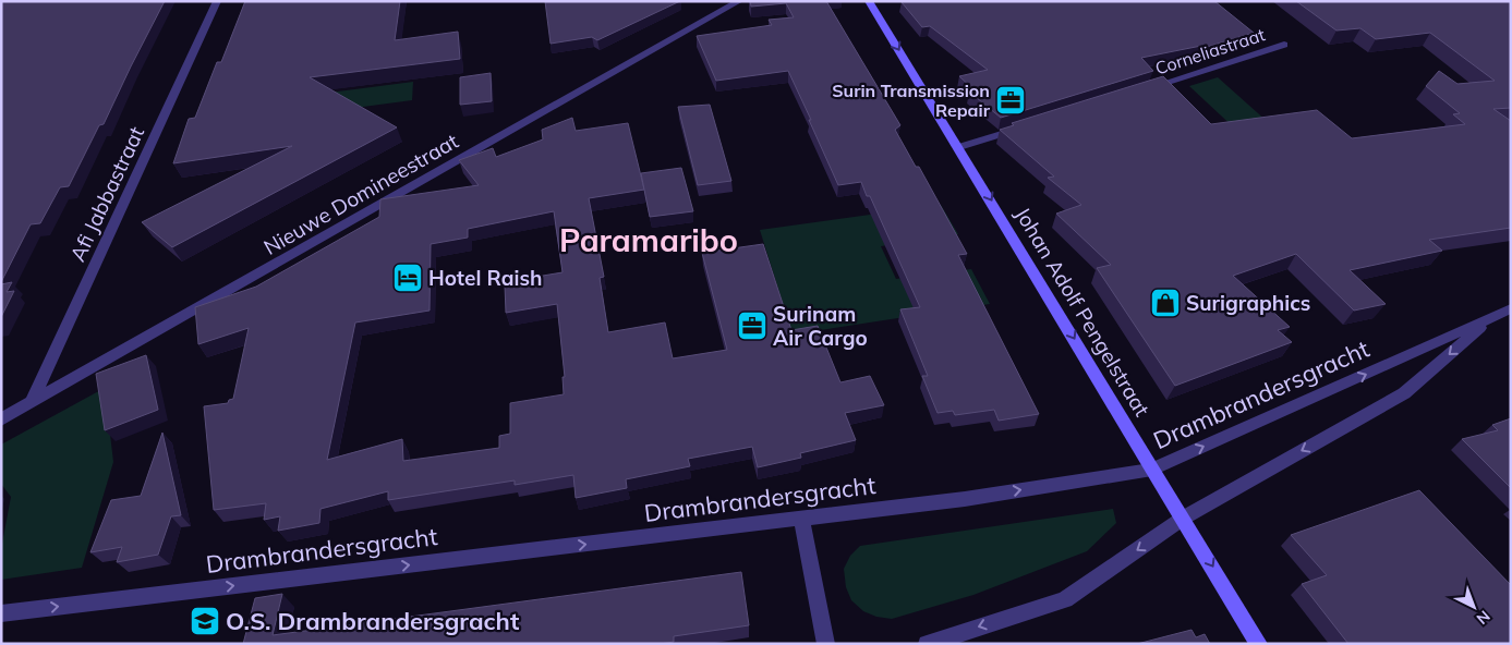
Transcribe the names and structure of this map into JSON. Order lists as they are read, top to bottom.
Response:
{
  "streets": {
    "main road": ["Johan Adolf Pengelstraat"],
    "street": [
      "Corneliastraat",
      "Afi Jabbastraat",
      "Nieuwe Domineestraat",
      "Drambrandersgracht"
    ]
  },
  "crossings": [
    ["Afi Jabbastraat", "Nieuwe Domineestraat"],
    ["Johan Adolf Pengelstraat", "Drambrandersgracht"]
  ],
  "one_way": ["Johan Adolf Pengelstraat"],
  "districts": ["Paramaribo"],
  "places": {
    "office": ["Surin Transmission Repair", "Surinam Air Cargo"],
    "hotel": ["Hotel Raish"],
    "shop": ["Surigraphics"],
    "school or university": ["O.S. Drambrandersgracht"]
  },
  "north": "bottom right"
}
